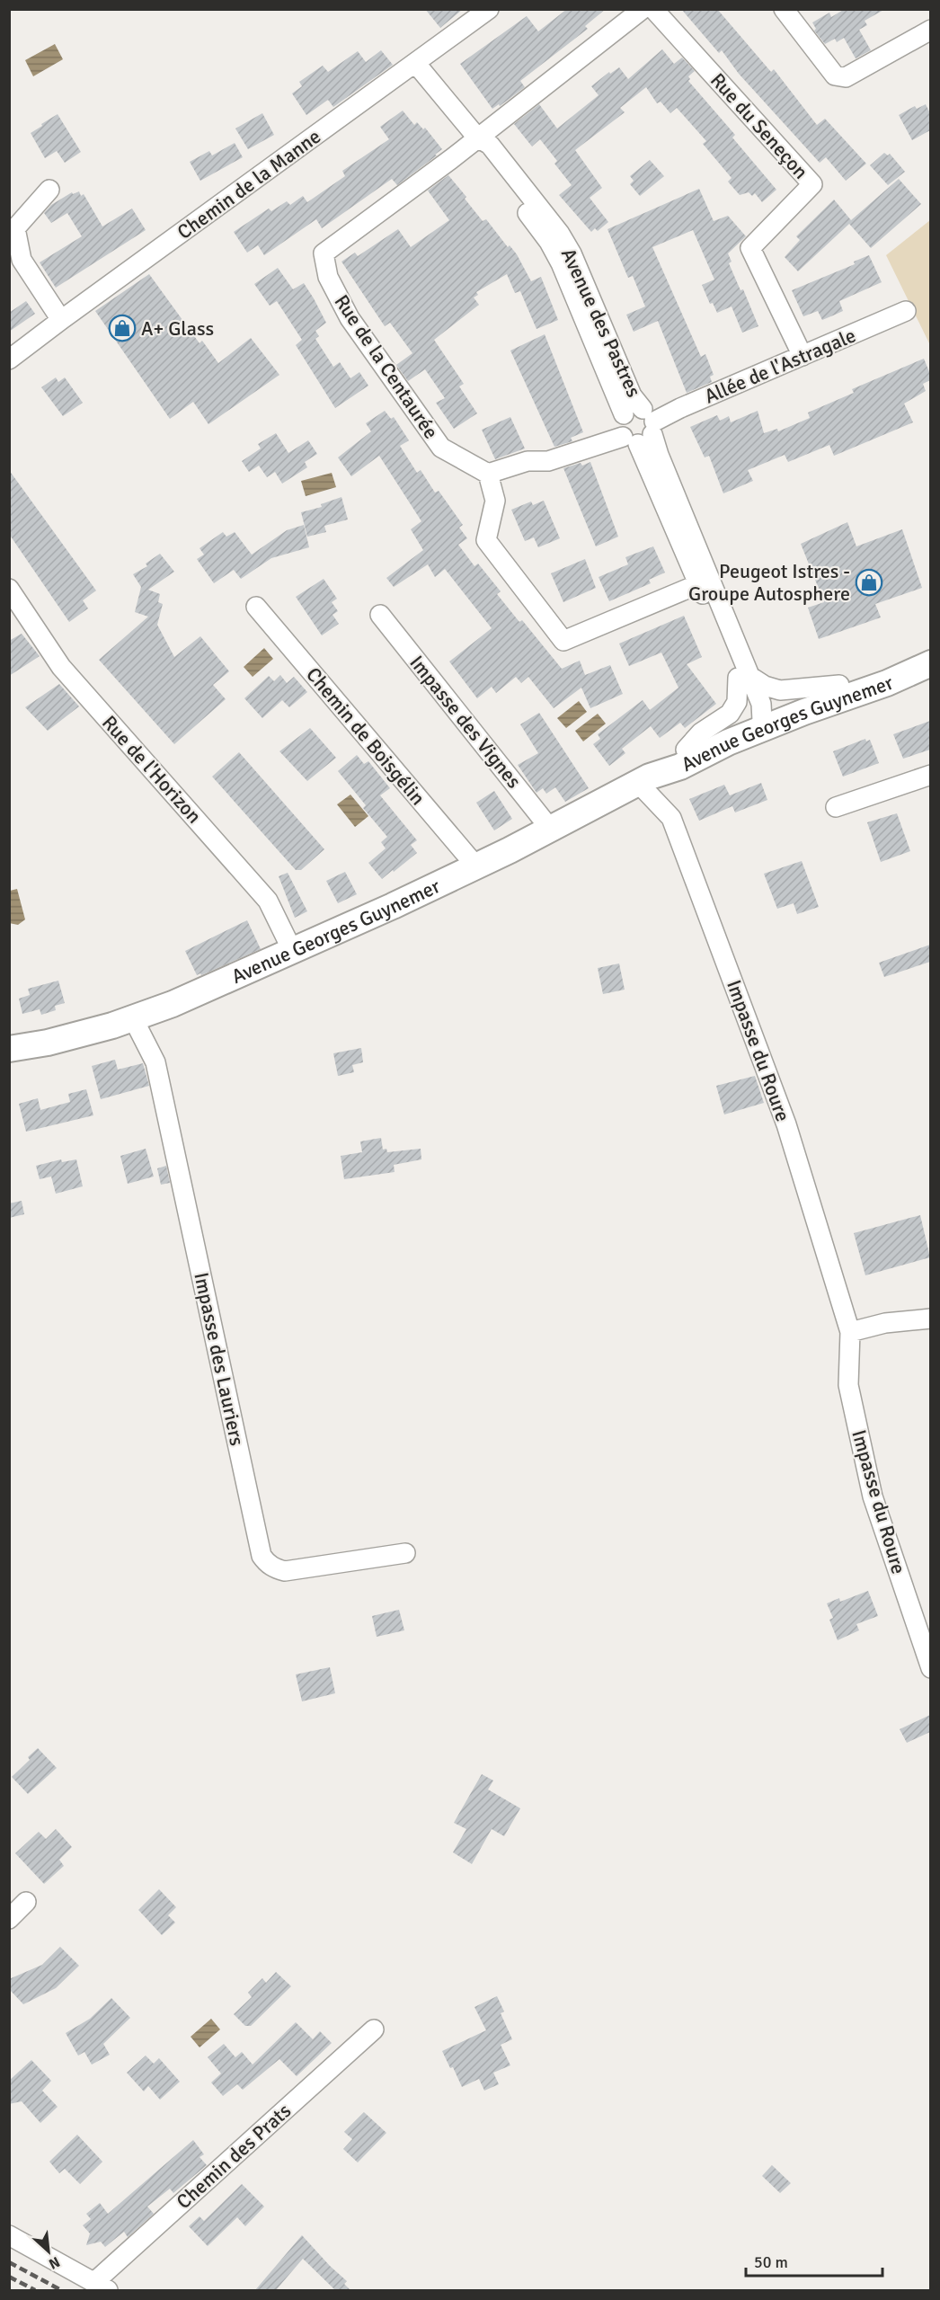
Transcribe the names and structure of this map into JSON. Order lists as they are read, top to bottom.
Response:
{
  "streets": {
    "main road": ["Avenue Georges Guynemer"],
    "street": [
      "Rue du Seneçon",
      "Chemin de la Manne",
      "Avenue des Pastres",
      "Allée de l'Astragale",
      "Rue de la Centaurée",
      "Impasse des Vignes",
      "Chemin de Boisgélin",
      "Rue de l'Horizon",
      "Impasse du Roure",
      "Impasse des Lauriers",
      "Chemin des Prats"
    ]
  },
  "crossings": [
    ["Rue du Seneçon", "Allée de l'Astragale"],
    ["Chemin de la Manne", "Avenue des Pastres"],
    ["Avenue des Pastres", "Allée de l'Astragale"],
    ["Avenue des Pastres", "Rue de la Centaurée"],
    ["Avenue des Pastres", "Avenue Georges Guynemer"],
    ["Allée de l'Astragale", "Rue de la Centaurée"],
    ["Impasse des Vignes", "Avenue Georges Guynemer"],
    ["Avenue Georges Guynemer", "Chemin de Boisgélin"],
    ["Avenue Georges Guynemer", "Rue de l'Horizon"],
    ["Avenue Georges Guynemer", "Impasse du Roure"],
    ["Avenue Georges Guynemer", "Impasse des Lauriers"]
  ],
  "places": {
    "shop": ["A+ Glass", "Peugeot Istres - Groupe Autosphere"]
  },
  "scale_bar": "50 m",
  "north": "bottom right"
}
